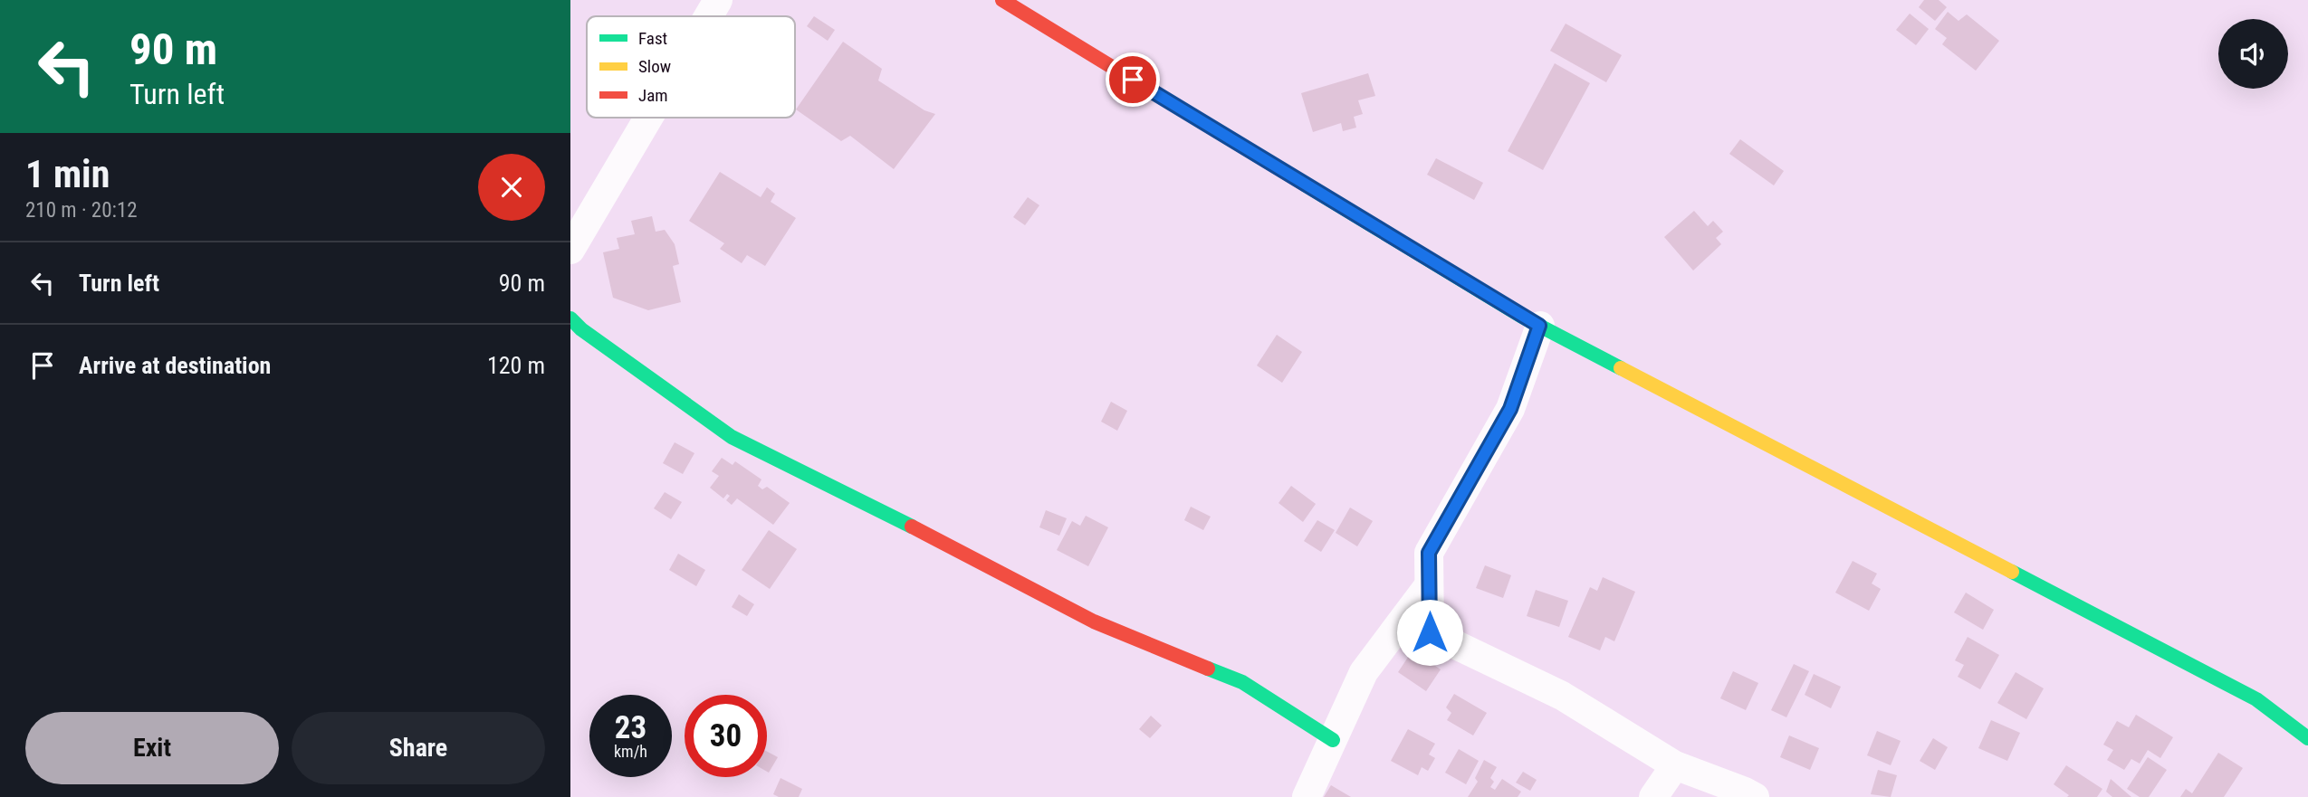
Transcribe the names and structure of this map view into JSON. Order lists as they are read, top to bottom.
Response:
{
  "legend": ["Fast", "Slow", "Jam"],
  "page": {
    "turn": ["90 m", "Turn left"],
    "heading": ["1 min", "210 m · 20:12"],
    "list": [
      {
        "name": "Turn left",
        "value": "90 m"
      },
      {
        "name": "Arrive at destination",
        "value": "120 m"
      }
    ],
    "speed": "23 km/h",
    "limit": "30",
    "buttons": ["Exit", "Share"]
  }
}
